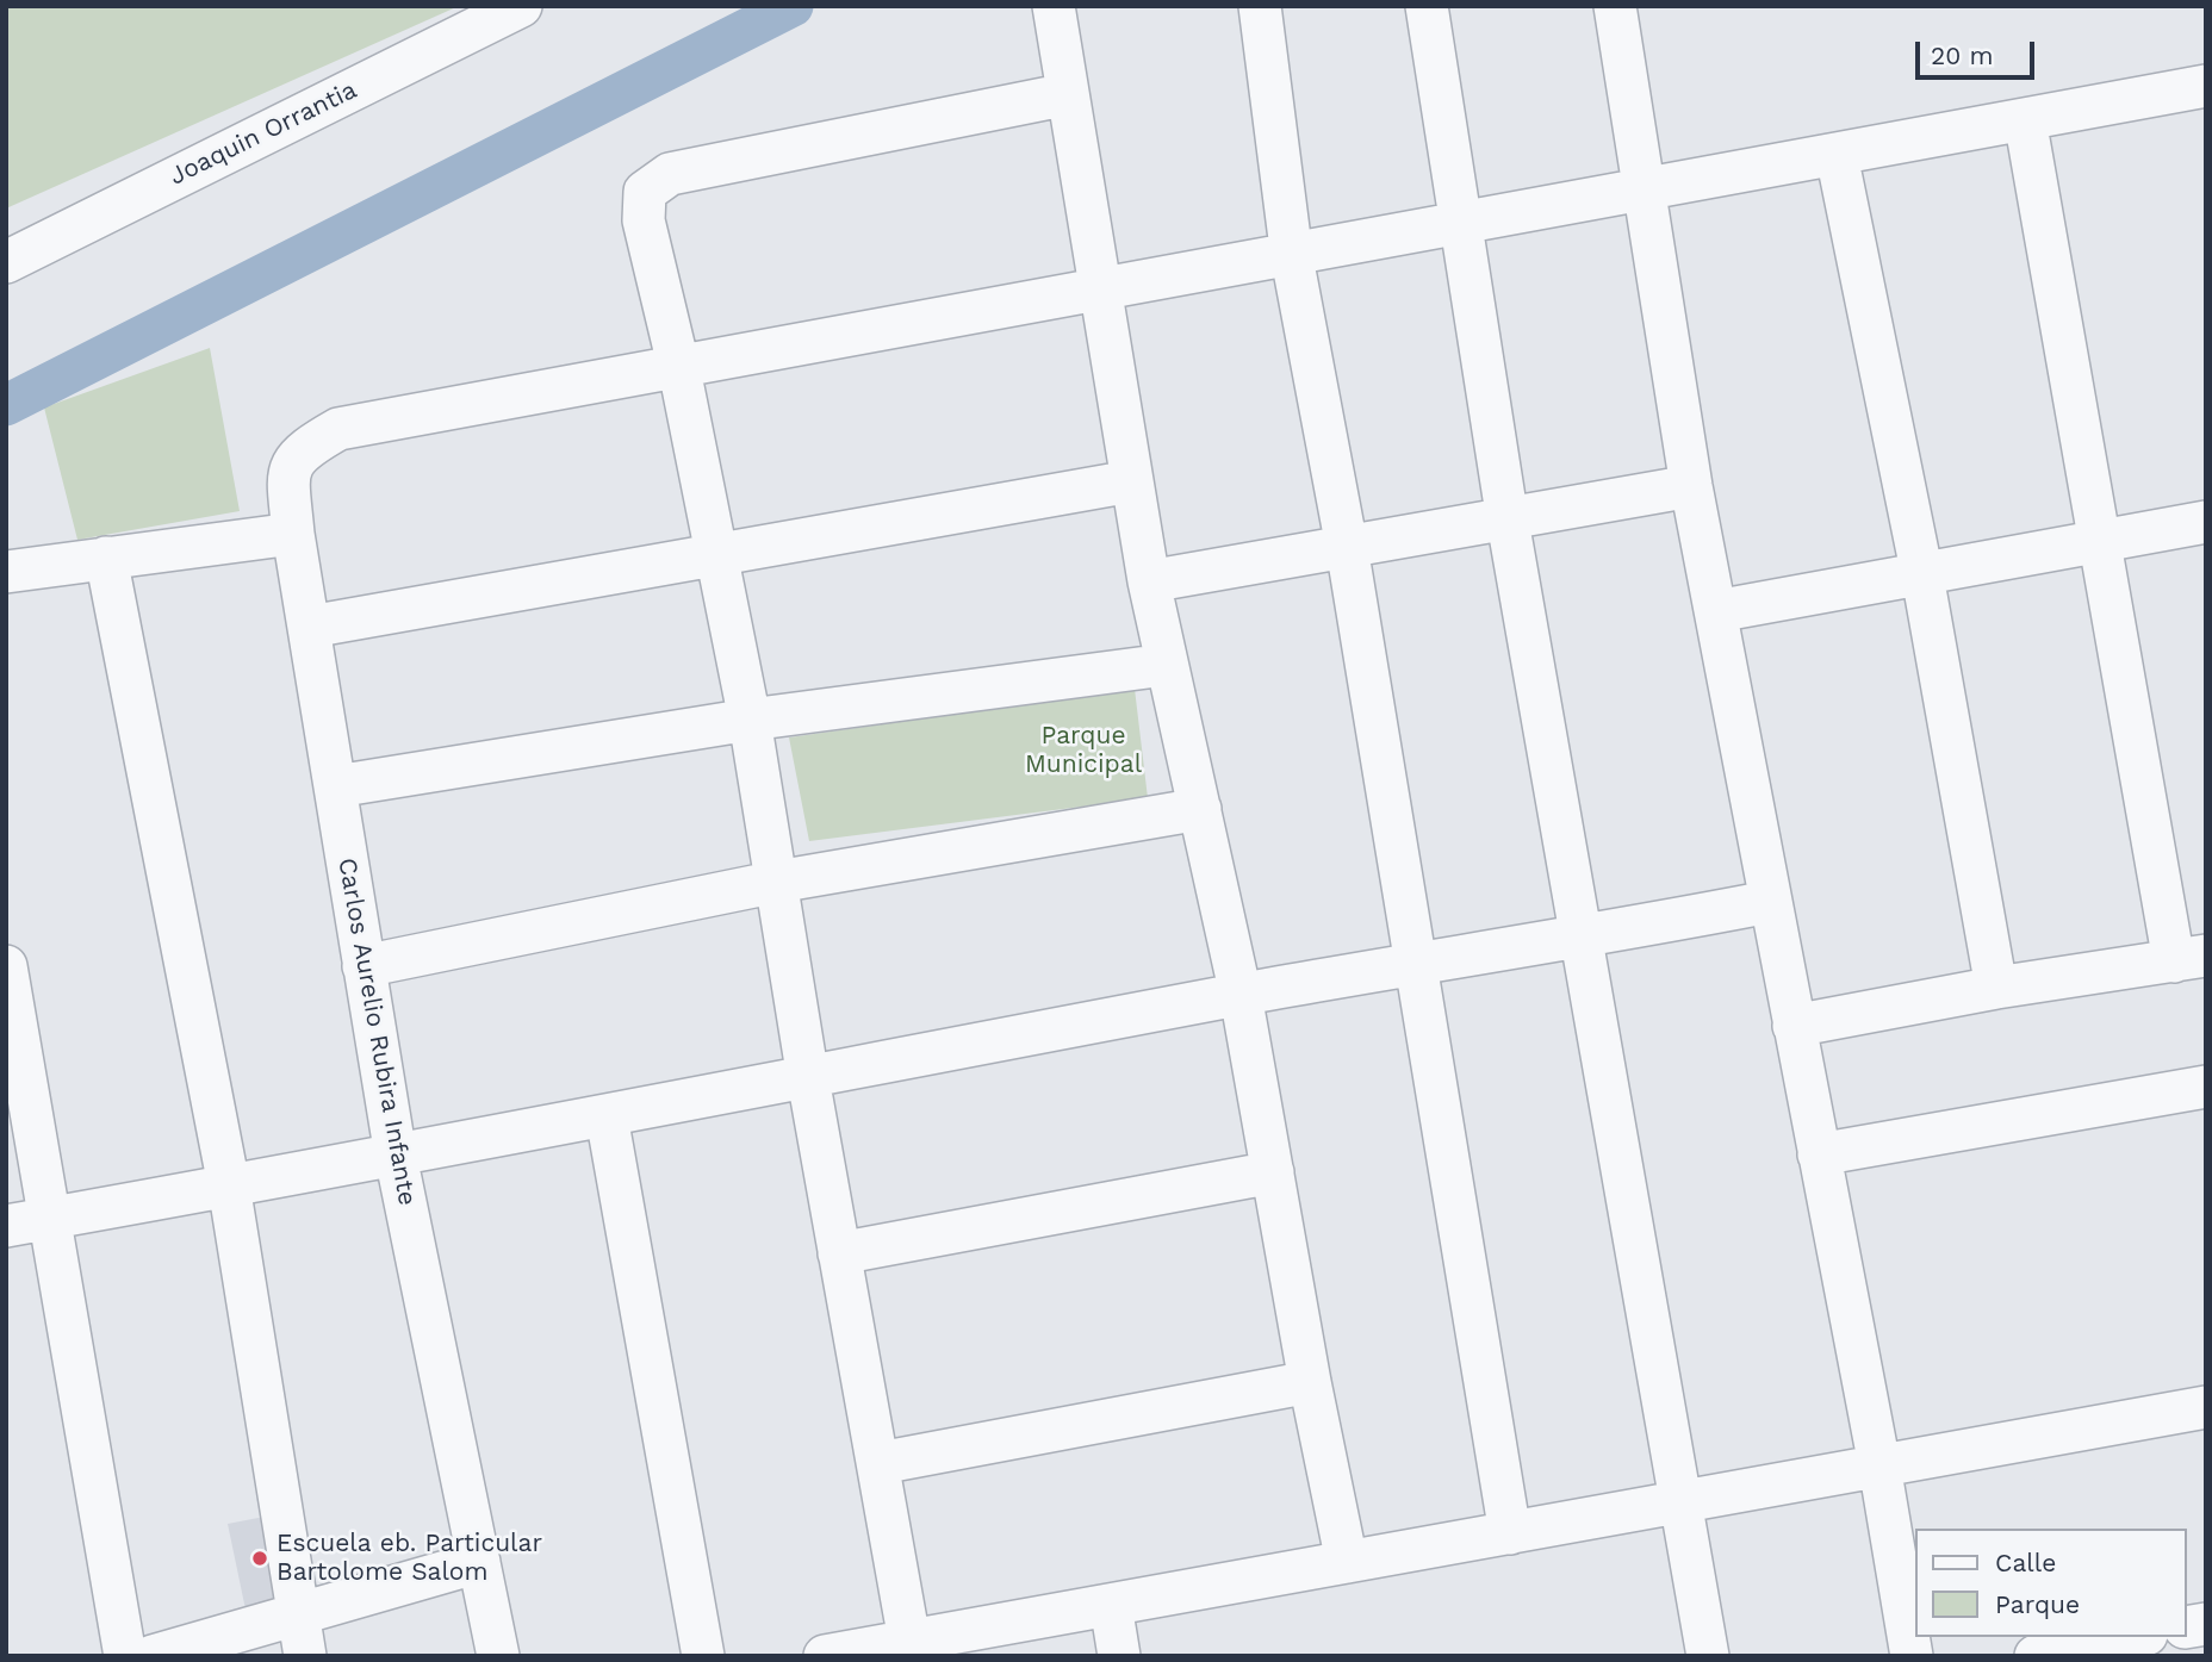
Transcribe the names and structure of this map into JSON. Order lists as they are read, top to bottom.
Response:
{
  "streets": {
    "street": ["Joaquin Orrantia", "Carlos Aurelio Rubira Infante"]
  },
  "parks": ["Parque Municipal"],
  "places": ["Escuela eb. Particular Bartolome Salom"],
  "legend": ["Calle", "Parque"],
  "scale_bar": "20 m"
}
